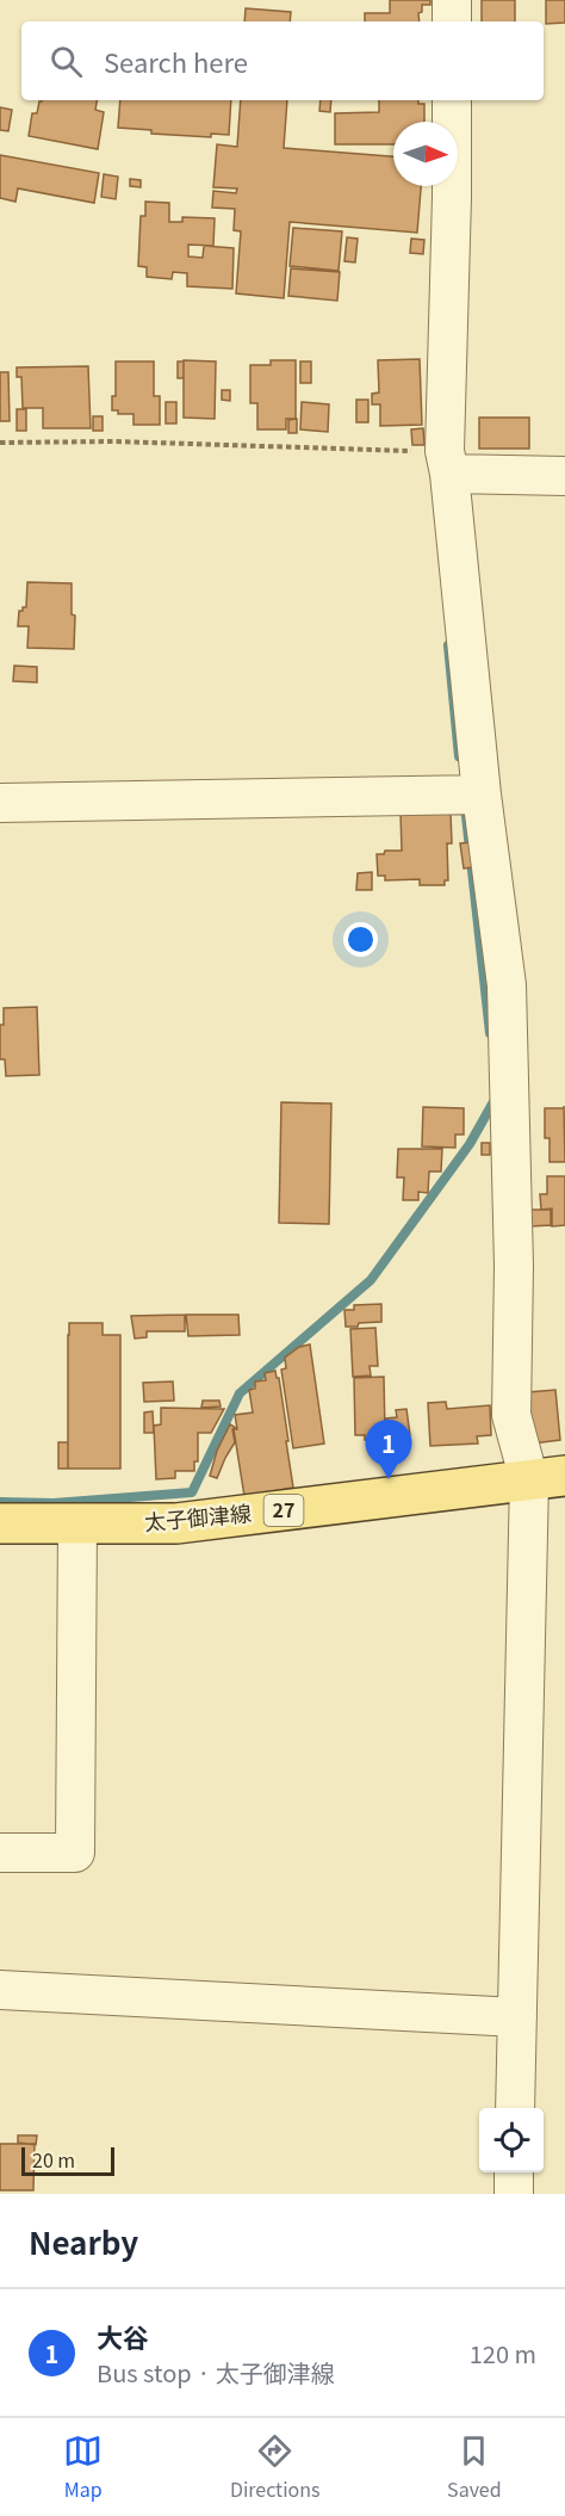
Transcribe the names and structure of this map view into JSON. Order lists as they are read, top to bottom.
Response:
{
  "streets": {
    "main road": ["27", "太子御津線"]
  },
  "scale_bar": "20 m",
  "north": "right",
  "page": {
    "search": "Search here",
    "pins": "1",
    "scale": "20 m",
    "heading": "Nearby",
    "list": [
      {
        "mark": "1",
        "name": "大谷",
        "note": "Bus stop · 太子御津線",
        "value": "120 m"
      }
    ],
    "nav": ["Map", "Directions", "Saved"]
  }
}
